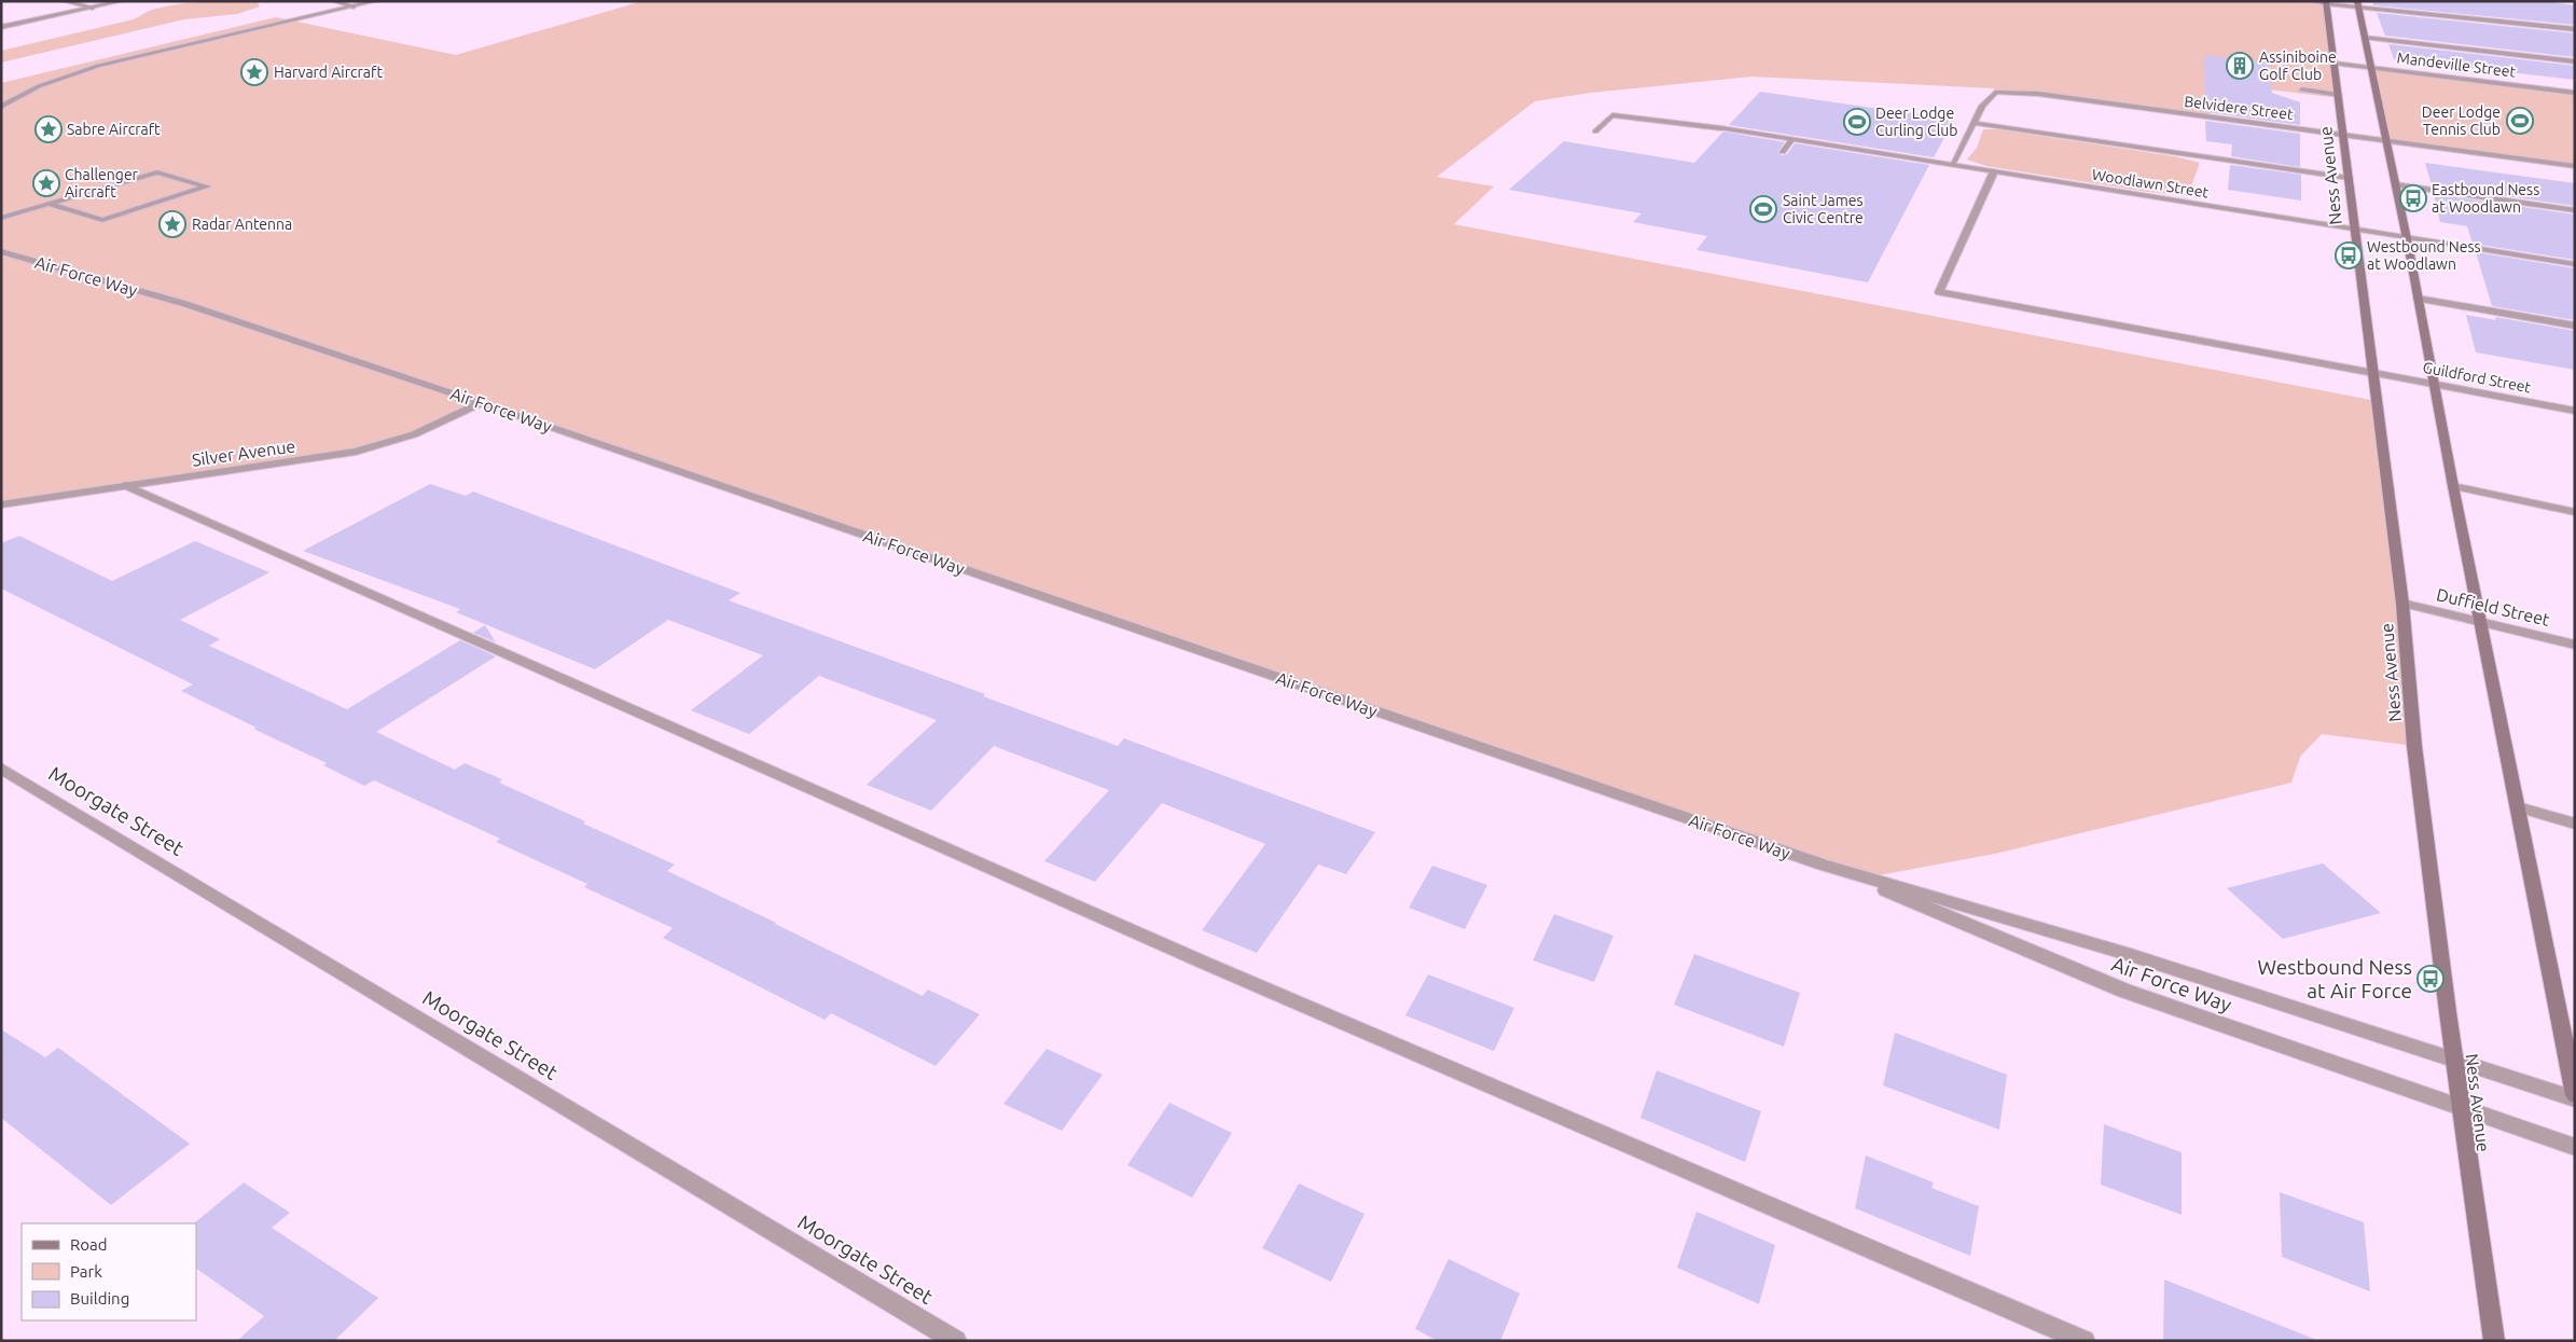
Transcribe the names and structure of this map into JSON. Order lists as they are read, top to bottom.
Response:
{
  "streets": {
    "main road": ["Ness Avenue"],
    "street": [
      "Mandeville Street",
      "Belvidere Street",
      "Woodlawn Street",
      "Air Force Way",
      "Guildford Street",
      "Silver Avenue",
      "Duffield Street",
      "Moorgate Street"
    ]
  },
  "crossings": [
    ["Mandeville Street", "Ness Avenue"],
    ["Belvidere Street", "Ness Avenue"],
    ["Ness Avenue", "Woodlawn Street"],
    ["Ness Avenue", "Air Force Way"],
    ["Ness Avenue", "Guildford Street"],
    ["Ness Avenue", "Duffield Street"],
    ["Woodlawn Street", "Guildford Street"],
    ["Air Force Way", "Silver Avenue"]
  ],
  "places": {
    "building": ["Assiniboine Golf Club"],
    "place": [
      "Harvard Aircraft",
      "Sabre Aircraft",
      "Challenger Aircraft",
      "Radar Antenna"
    ],
    "sports": ["Deer Lodge Tennis Club", "Deer Lodge Curling Club", "Saint James Civic Centre"],
    "bus stop": ["Eastbound Ness at Woodlawn", "Westbound Ness at Woodlawn", "Westbound Ness at Air Force"]
  },
  "legend": ["Road", "Park", "Building"]
}
